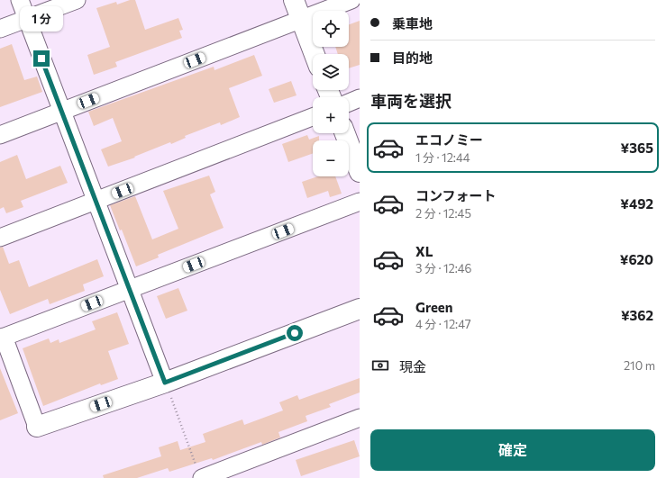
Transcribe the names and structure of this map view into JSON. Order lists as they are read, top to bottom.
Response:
{
  "page": {
    "banner": ["乗車地", "目的地"],
    "bubble": "1 分",
    "map_buttons": ["+", "−"],
    "heading": "車両を選択",
    "list": [
      {
        "name": "エコノミー",
        "note": "1 分 · 12:44",
        "value": "¥365"
      },
      {
        "name": "コンフォート",
        "note": "2 分 · 12:45",
        "value": "¥492"
      },
      {
        "name": "XL",
        "note": "3 分 · 12:46",
        "value": "¥620"
      },
      {
        "name": "Green",
        "note": "4 分 · 12:47",
        "value": "¥362"
      }
    ],
    "pay": ["現金", "210 m"],
    "buttons": "確定"
  }
}
